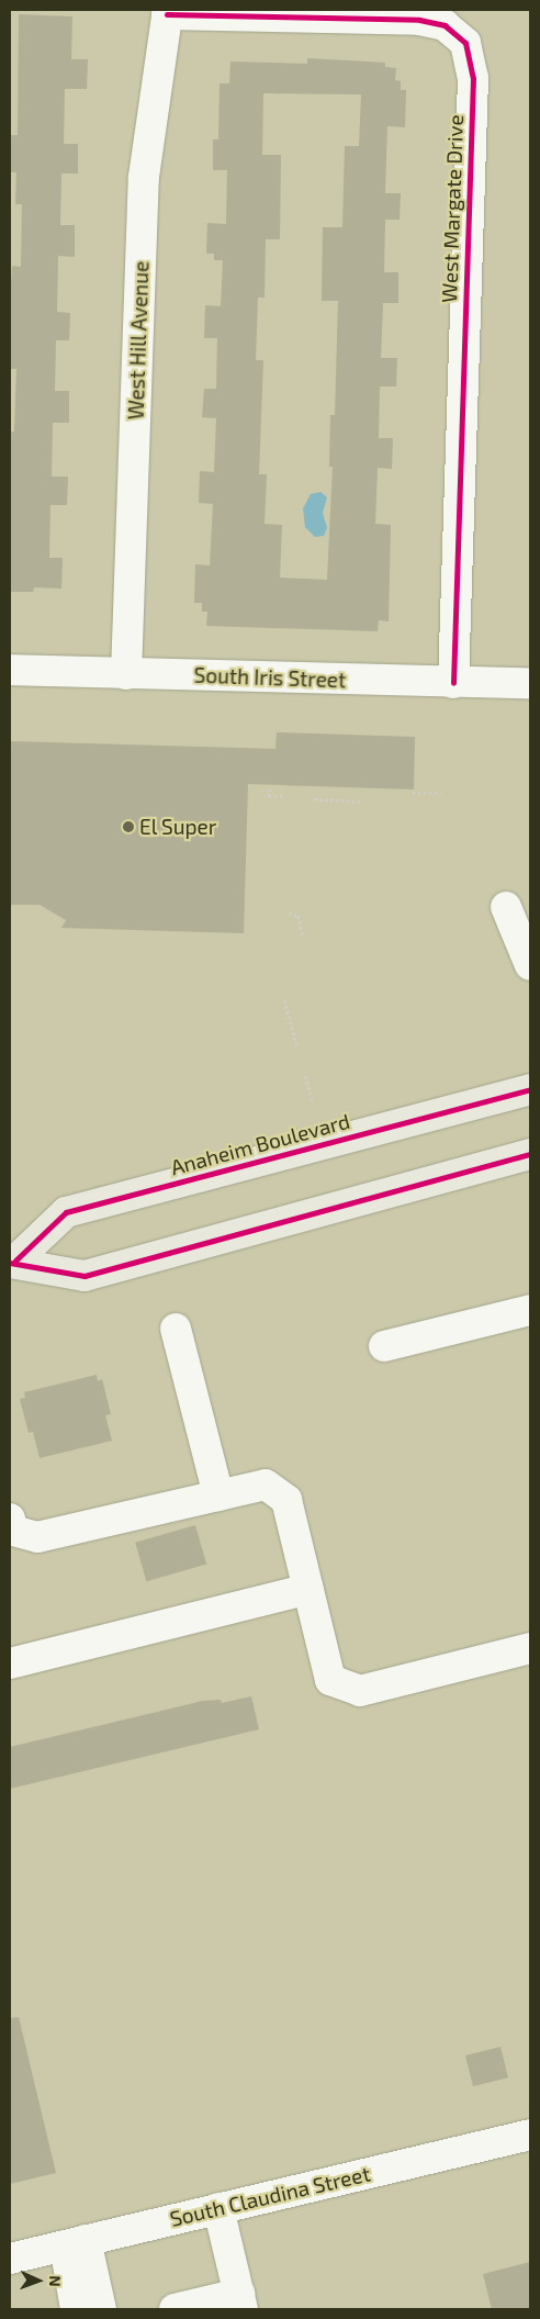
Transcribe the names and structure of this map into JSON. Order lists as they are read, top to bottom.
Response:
{
  "streets": {
    "main road": ["Anaheim Boulevard"],
    "street": [
      "West Margate Drive",
      "West Hill Avenue",
      "South Iris Street",
      "South Claudina Street"
    ]
  },
  "crossings": [
    ["West Margate Drive", "West Hill Avenue"],
    ["West Margate Drive", "South Iris Street"],
    ["West Hill Avenue", "South Iris Street"]
  ],
  "places": ["El Super"],
  "north": "right"
}
